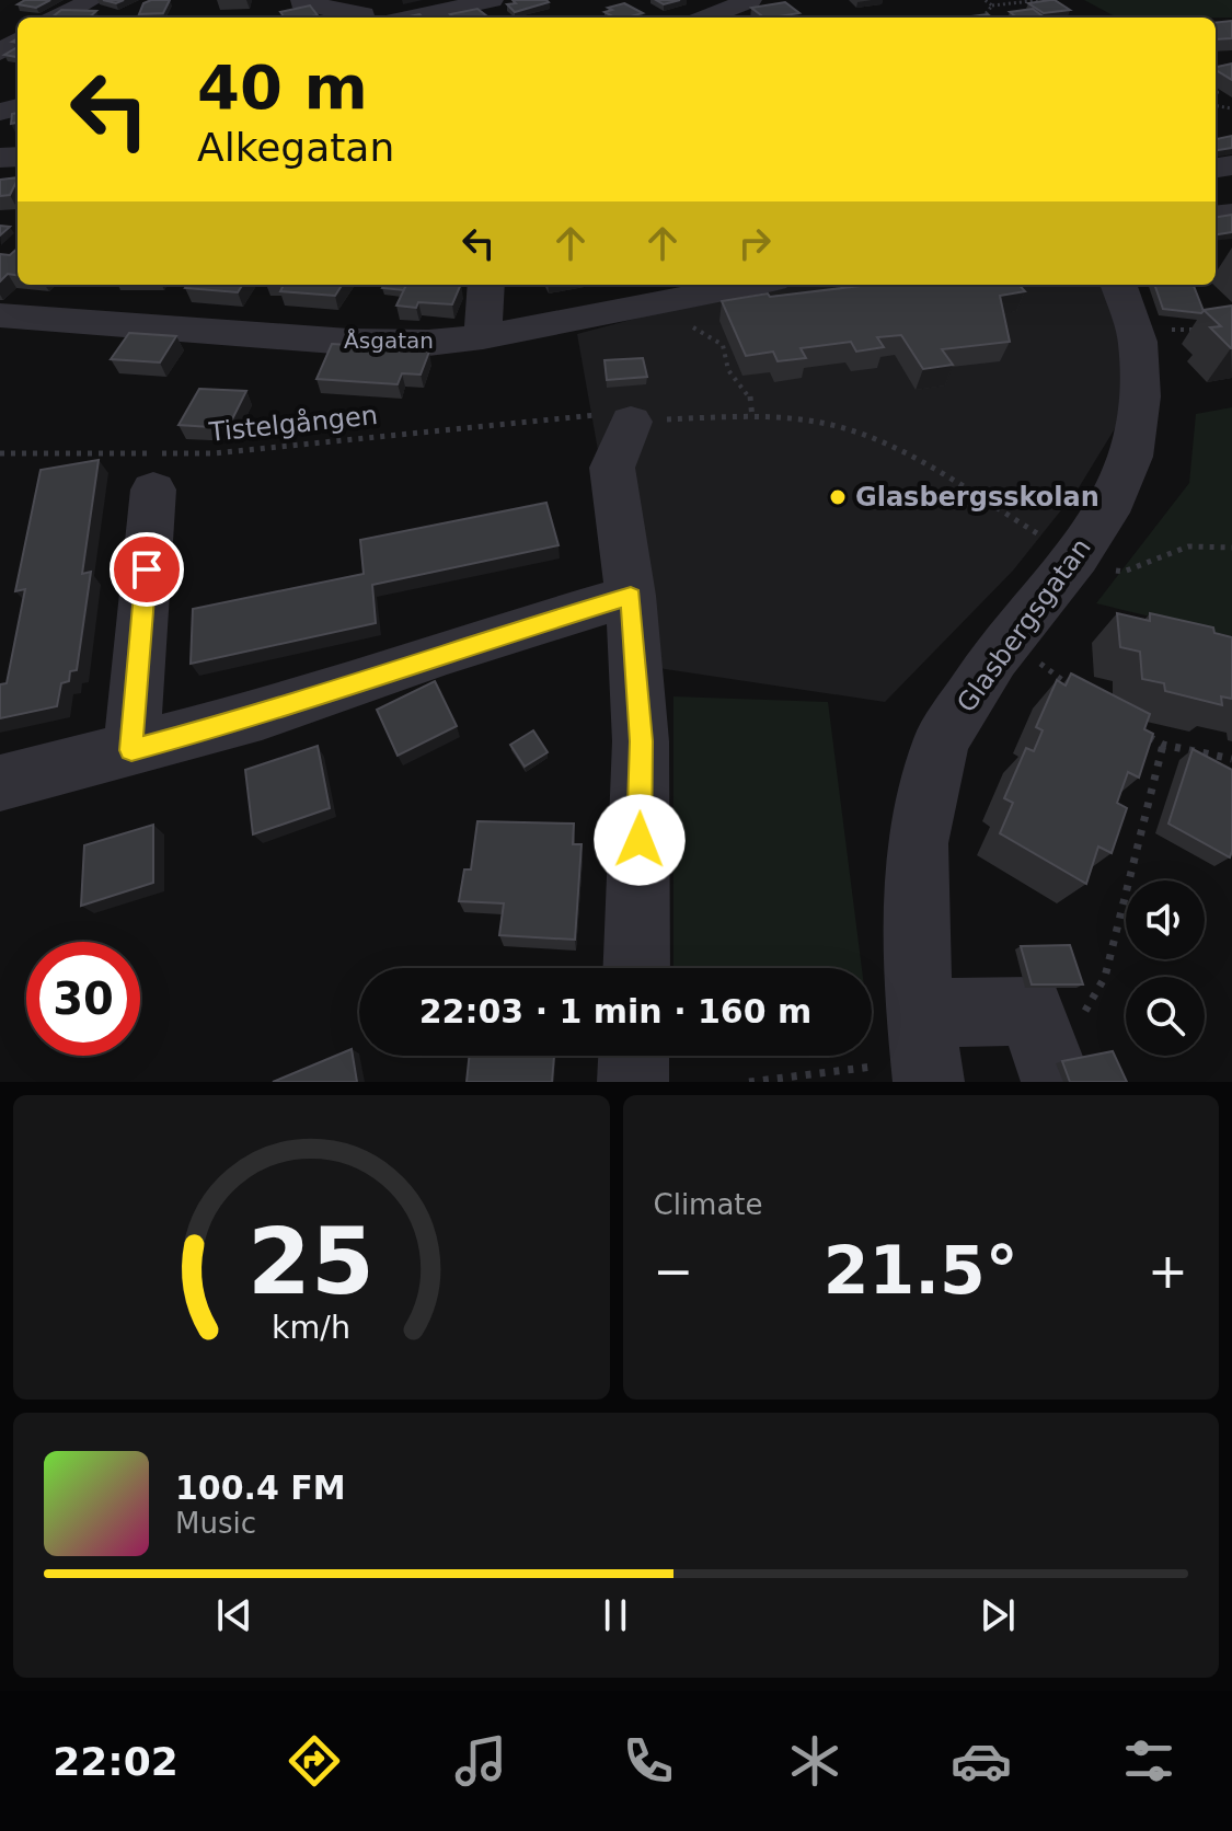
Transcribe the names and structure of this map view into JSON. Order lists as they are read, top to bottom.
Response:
{
  "streets": {
    "street": ["Åsgatan", "Glasbergsgatan"],
    "path": ["Tistelgången"]
  },
  "crossings": [
    ["Tistelgången", "Glasbergsgatan"]
  ],
  "places": ["Glasbergsskolan"],
  "page": {
    "turn": ["40 m", "Alkegatan"],
    "limit": "30",
    "trip": "22:03 · 1 min · 160 m",
    "tile": "Climate",
    "heat": ["−", "21.5°", "+"],
    "song": ["100.4 FM", "Music"],
    "tabs": "22:02",
    "gauge": ["25", "km/h"]
  }
}
